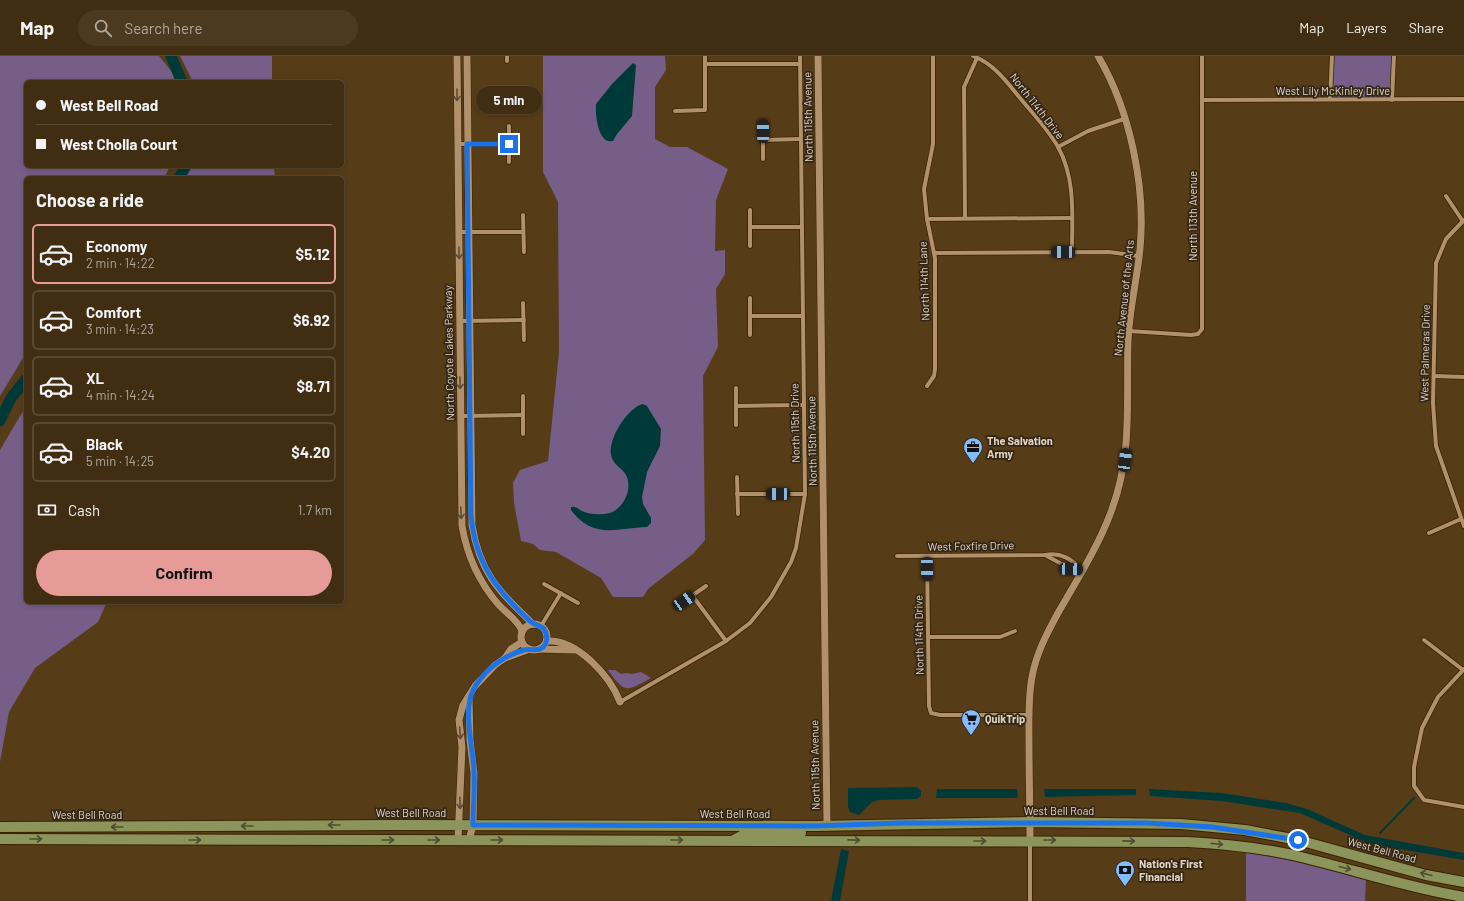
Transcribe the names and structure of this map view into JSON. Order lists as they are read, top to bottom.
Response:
{
  "streets": {
    "main road": ["West Bell Road"],
    "street": [
      "West Lily McKinley Drive",
      "North 114th Drive",
      "North 115th Avenue",
      "North 113th Avenue",
      "North 114th Lane",
      "North Avenue of the Arts",
      "North Coyote Lakes Parkway",
      "West Palmeras Drive",
      "North 115th Drive",
      "West Foxfire Drive"
    ]
  },
  "crossings": [
    ["West Lily McKinley Drive", "North 113th Avenue"],
    ["North 114th Drive", "North Avenue of the Arts"],
    ["North 114th Drive", "West Foxfire Drive"],
    ["North 115th Avenue", "West Bell Road"],
    ["North 113th Avenue", "North Avenue of the Arts"],
    ["North Avenue of the Arts", "West Foxfire Drive"],
    ["North Avenue of the Arts", "West Bell Road"]
  ],
  "places": {
    "office": ["The Salvation Army"],
    "supermarket": ["QuikTrip"],
    "bank": ["Nation's First Financial"]
  },
  "page": {
    "header": "Map",
    "search": "Search here",
    "nav": ["Map", "Layers", "Share"],
    "banner": ["West Bell Road", "West Cholla Court"],
    "bubble": "5 min",
    "heading": "Choose a ride",
    "list": [
      {
        "name": "Economy",
        "note": "2 min · 14:22",
        "value": "$5.12"
      },
      {
        "name": "Comfort",
        "note": "3 min · 14:23",
        "value": "$6.92"
      },
      {
        "name": "XL",
        "note": "4 min · 14:24",
        "value": "$8.71"
      },
      {
        "name": "Black",
        "note": "5 min · 14:25",
        "value": "$4.20"
      }
    ],
    "pay": ["Cash", "1.7 km"],
    "buttons": "Confirm"
  }
}
